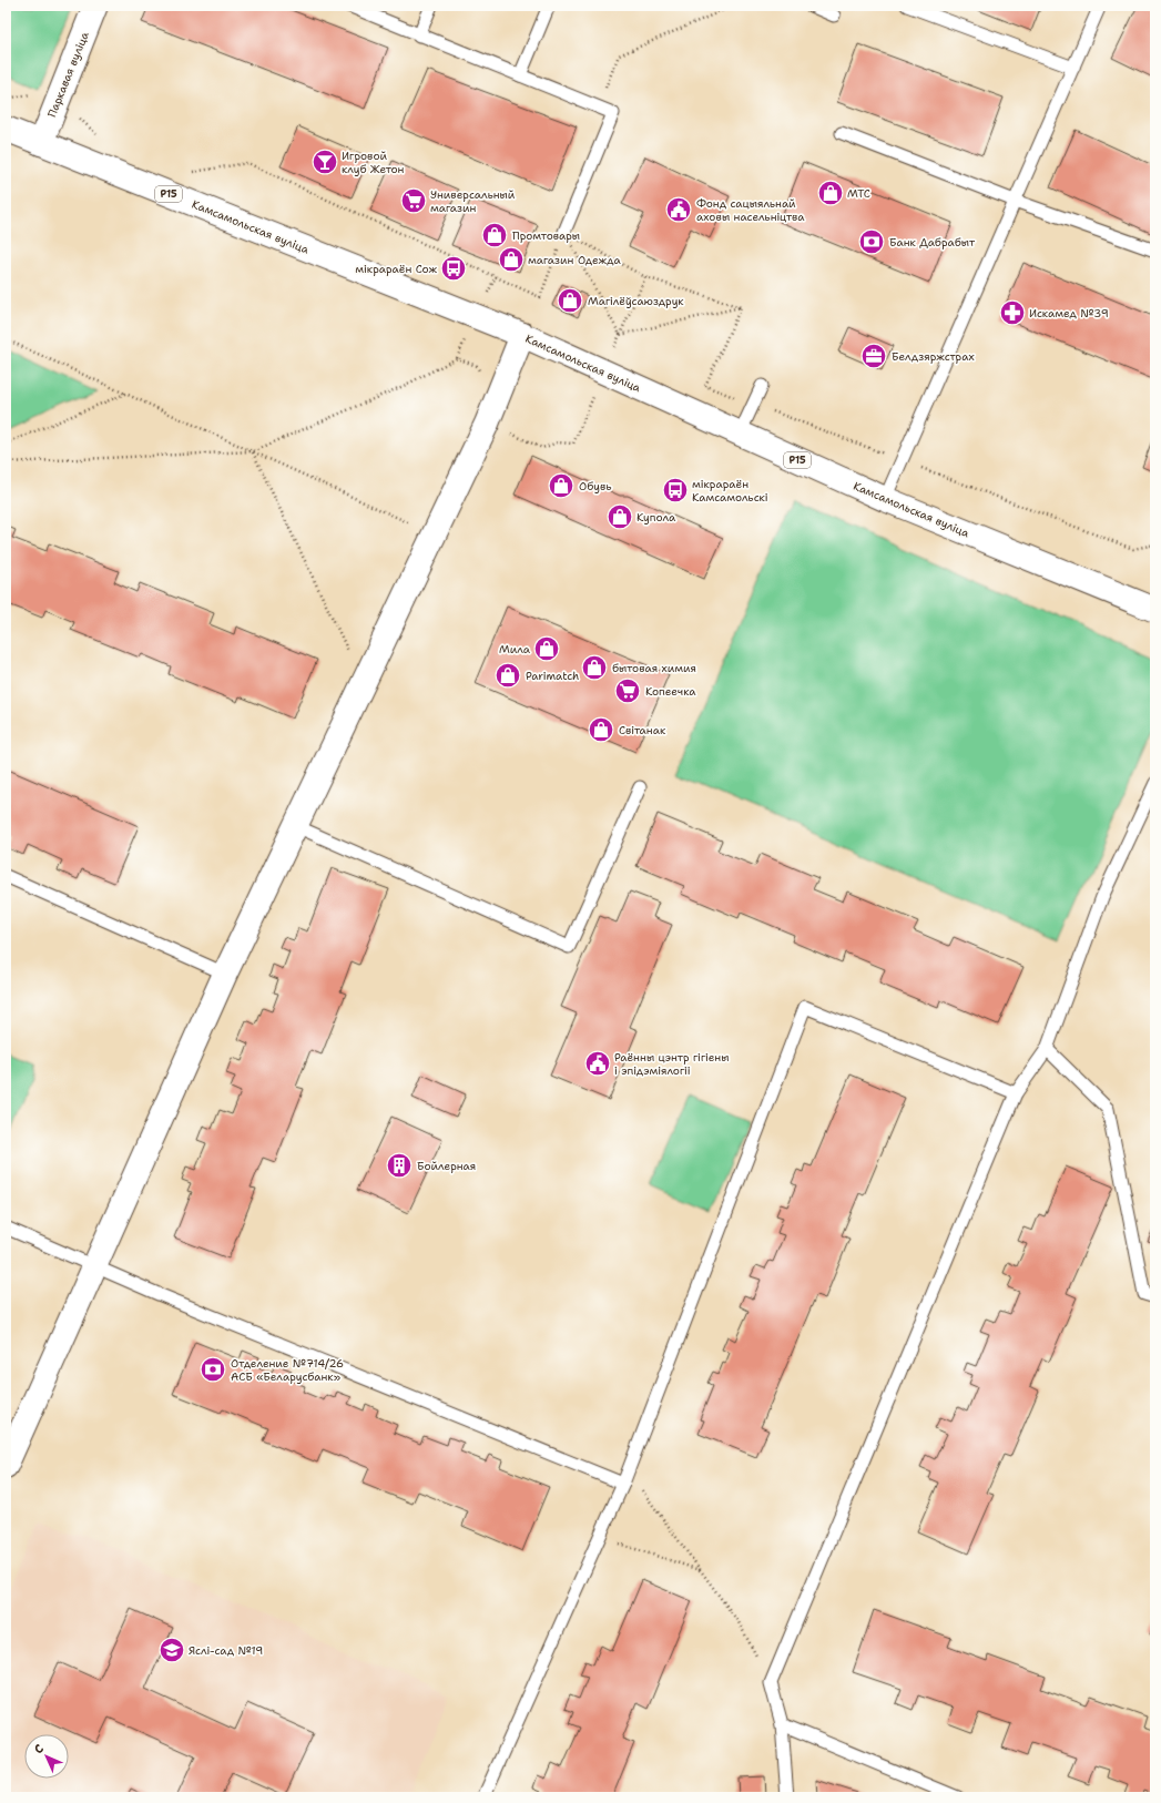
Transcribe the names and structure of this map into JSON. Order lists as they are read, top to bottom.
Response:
{
  "streets": {
    "street": ["Паркавая вуліца", "Р15", "Камсамольская вуліца"]
  },
  "crossings": [
    ["Паркавая вуліца", "Камсамольская вуліца"]
  ],
  "places": {
    "bar": ["Игровой клуб Жетон"],
    "shop": [
      "МТС",
      "Промтовары",
      "магазин Одежда",
      "Магілёўсаюздрук",
      "Обувь",
      "Купола",
      "Мила",
      "бытовая химия",
      "Parimatch",
      "Світанак"
    ],
    "supermarket": ["Универсальный магазин", "Копеечка"],
    "public building": ["Фонд сацыяльнай аховы насельніцтва", "Раённы цэнтр гігіены і эпідэміялогіі"],
    "bank": ["Банк Дабрабыт", "Отделение №714/26 АСБ «Беларусбанк»"],
    "bus stop": ["мікрараён Сож", "мікрараён Камсамольскі"],
    "pharmacy": ["Искамед №39"],
    "office": ["Белдзяржстрах"],
    "building": ["Бойлерная"],
    "school or university": ["Яслі-сад №19"]
  },
  "north": "top left"
}
